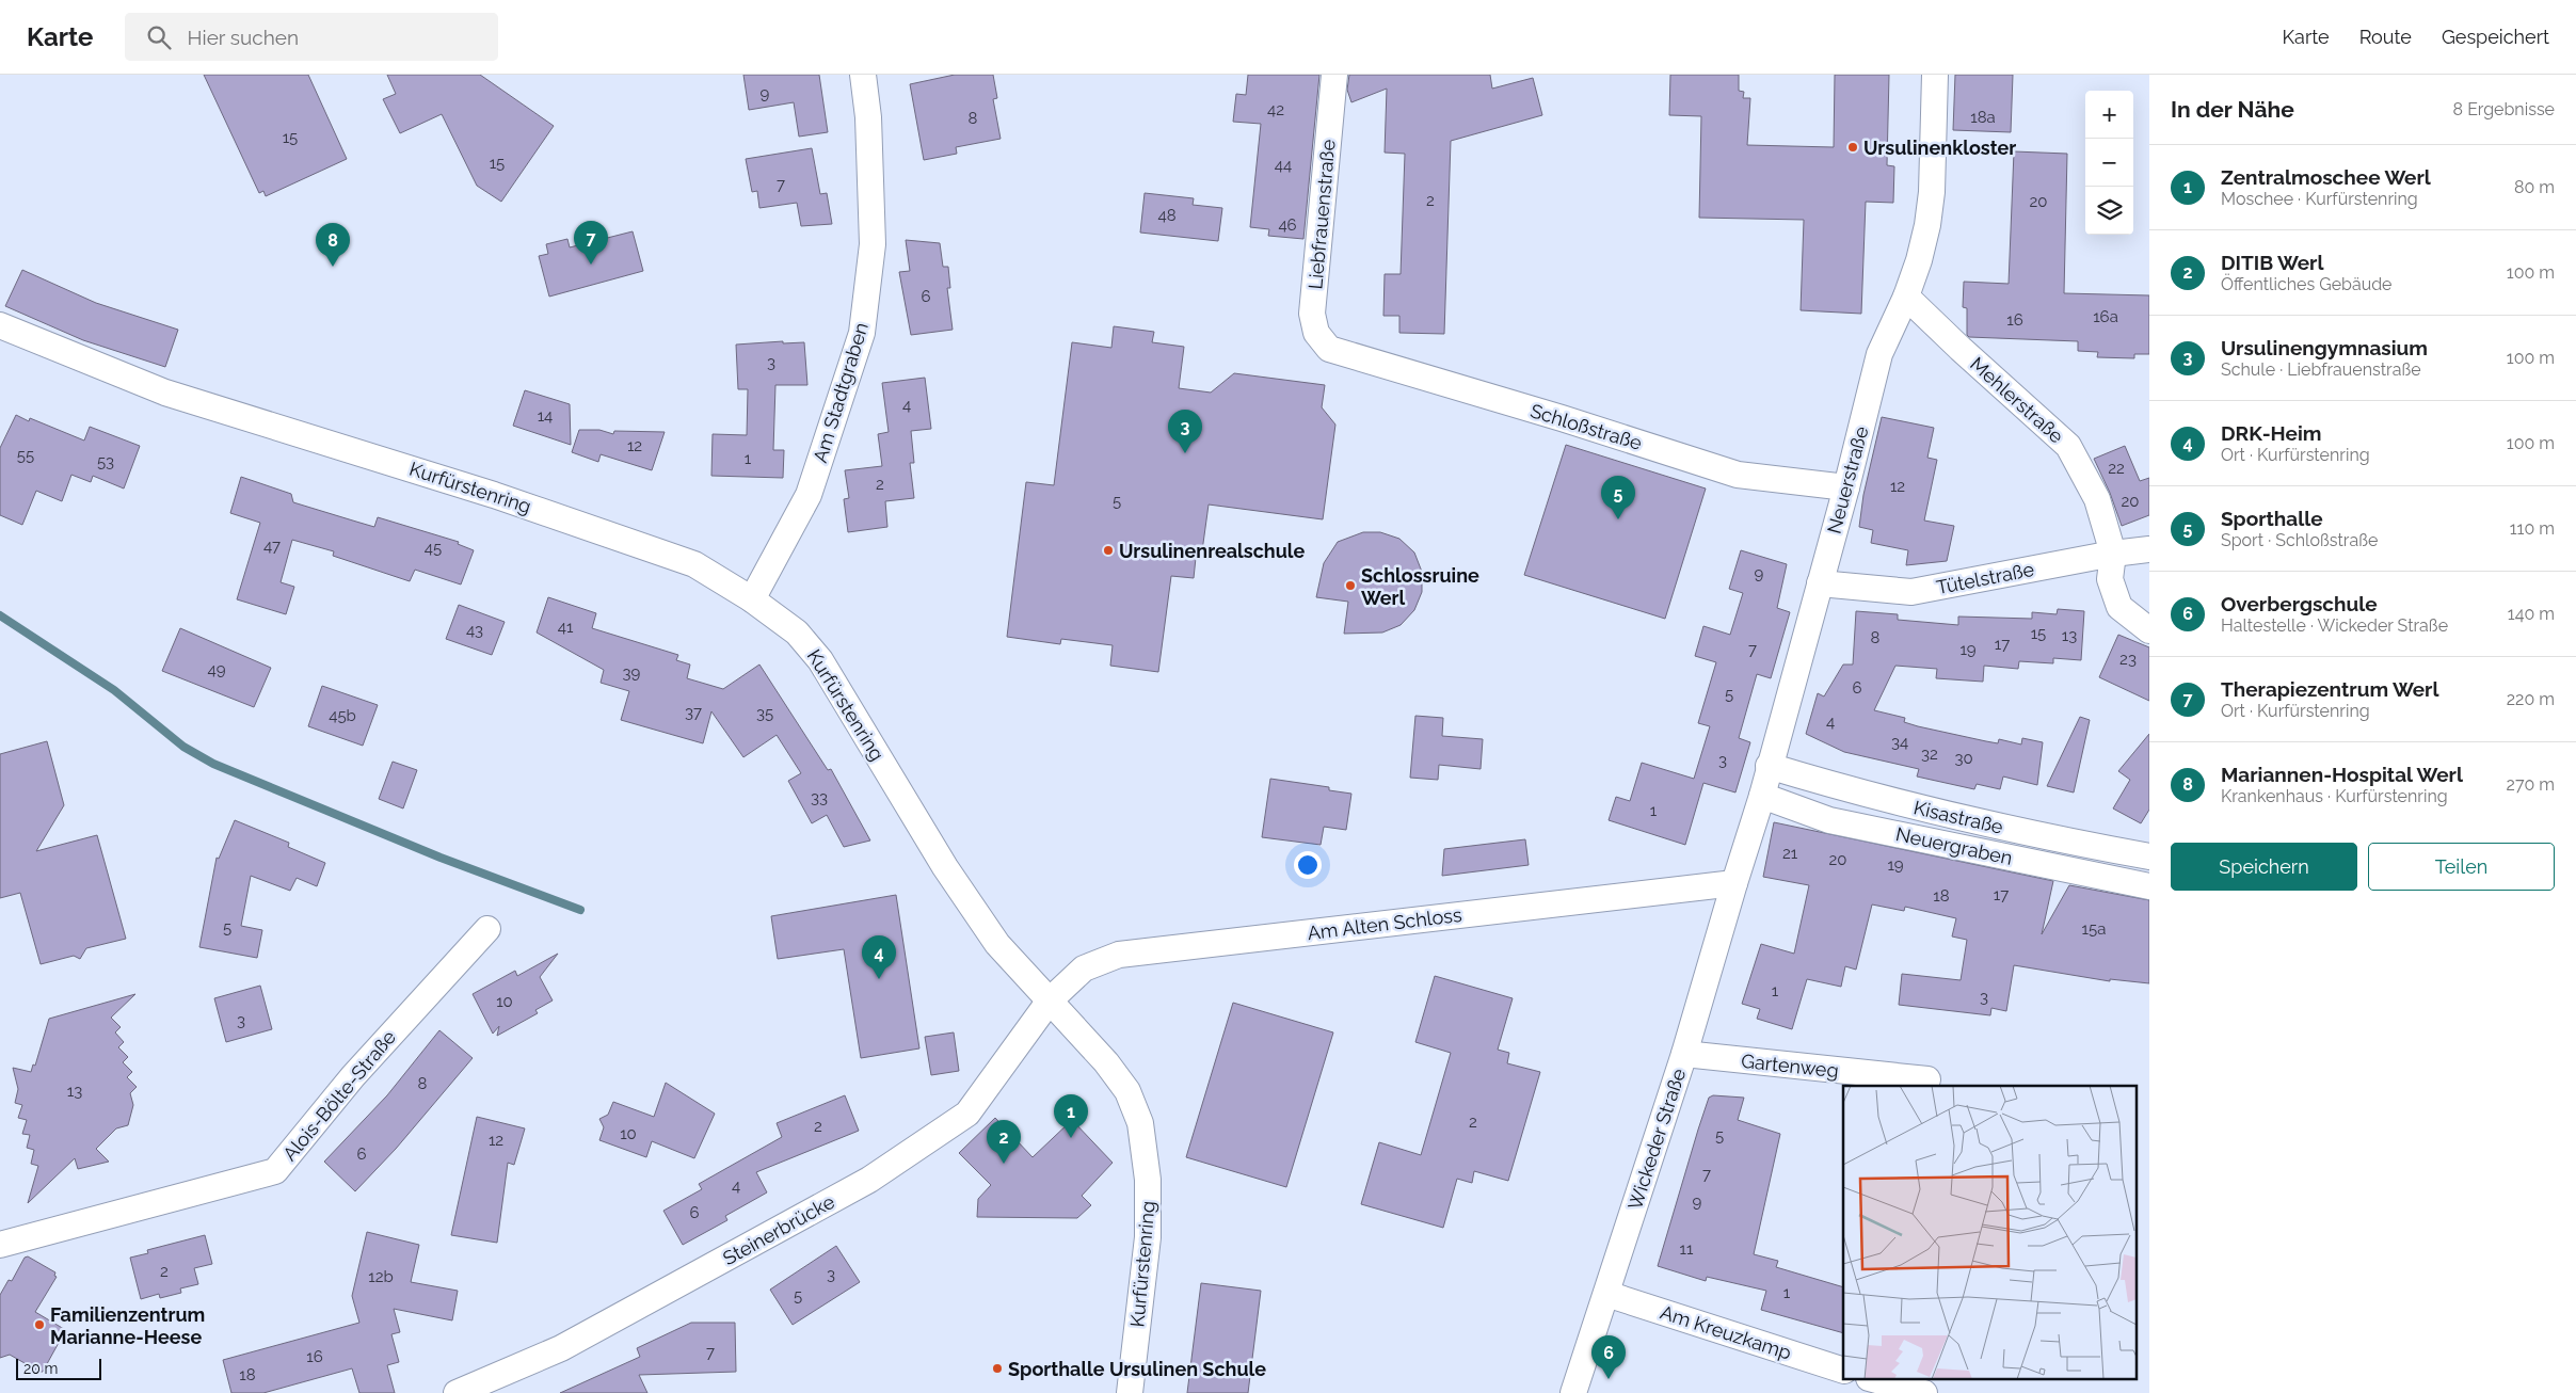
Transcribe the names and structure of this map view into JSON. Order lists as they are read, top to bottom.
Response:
{
  "streets": {
    "street": [
      "Liebfrauenstraße",
      "Am Stadtgraben",
      "Mehlerstraße",
      "Schloßstraße",
      "Neuerstraße",
      "Kurfürstenring",
      "Tütelstraße",
      "Kisastraße",
      "Neuergraben",
      "Am Alten Schloss",
      "Gartenweg",
      "Alois-Bölte-Straße",
      "Wickeder Straße",
      "Steinerbrücke",
      "Am Kreuzkamp"
    ]
  },
  "crossings": [
    ["Liebfrauenstraße", "Schloßstraße"],
    ["Am Stadtgraben", "Kurfürstenring"],
    ["Mehlerstraße", "Neuerstraße"],
    ["Mehlerstraße", "Tütelstraße"],
    ["Schloßstraße", "Neuerstraße"],
    ["Neuerstraße", "Tütelstraße"],
    ["Neuerstraße", "Kisastraße"],
    ["Neuerstraße", "Neuergraben"],
    ["Neuerstraße", "Am Alten Schloss"],
    ["Neuerstraße", "Wickeder Straße"],
    ["Kurfürstenring", "Am Alten Schloss"],
    ["Kurfürstenring", "Steinerbrücke"],
    ["Am Alten Schloss", "Wickeder Straße"],
    ["Am Alten Schloss", "Steinerbrücke"],
    ["Gartenweg", "Wickeder Straße"],
    ["Wickeder Straße", "Am Kreuzkamp"]
  ],
  "places": [
    "Ursulinenkloster",
    "Ursulinenrealschule",
    "Schlossruine Werl",
    "Familienzentrum Marianne-Heese",
    "Sporthalle Ursulinen Schule"
  ],
  "house_numbers": [
    "9",
    "42",
    "18a",
    "8",
    "15",
    "15",
    "44",
    "7",
    "2",
    "20",
    "48",
    "46",
    "6",
    "16a",
    "16",
    "3",
    "4",
    "14",
    "12",
    "55",
    "1",
    "53",
    "22",
    "2",
    "12",
    "5",
    "20",
    "47",
    "45",
    "9",
    "41",
    "43",
    "15",
    "13",
    "8",
    "17",
    "7",
    "19",
    "23",
    "49",
    "39",
    "6",
    "5",
    "37",
    "35",
    "45b",
    "4",
    "34",
    "32",
    "30",
    "3",
    "33",
    "1",
    "21",
    "20",
    "19",
    "17",
    "18",
    "5",
    "15a",
    "1",
    "3",
    "10",
    "3",
    "8",
    "13",
    "2",
    "2",
    "10",
    "5",
    "12",
    "6",
    "7",
    "4",
    "9",
    "6",
    "11",
    "2",
    "3",
    "12b",
    "1",
    "5",
    "7",
    "16",
    "18"
  ],
  "scale_bar": "20 m",
  "page": {
    "header": "Karte",
    "search": "Hier suchen",
    "nav": ["Karte", "Route", "Gespeichert"],
    "heading": ["In der Nähe", "8 Ergebnisse"],
    "map_buttons": ["+", "−"],
    "list": [
      {
        "mark": "1",
        "name": "Zentralmoschee Werl",
        "note": "Moschee · Kurfürstenring",
        "value": "80 m"
      },
      {
        "mark": "2",
        "name": "DITIB Werl",
        "note": "Öffentliches Gebäude",
        "value": "100 m"
      },
      {
        "mark": "3",
        "name": "Ursulinengymnasium",
        "note": "Schule · Liebfrauenstraße",
        "value": "100 m"
      },
      {
        "mark": "4",
        "name": "DRK-Heim",
        "note": "Ort · Kurfürstenring",
        "value": "100 m"
      },
      {
        "mark": "5",
        "name": "Sporthalle",
        "note": "Sport · Schloßstraße",
        "value": "110 m"
      },
      {
        "mark": "6",
        "name": "Overbergschule",
        "note": "Haltestelle · Wickeder Straße",
        "value": "140 m"
      },
      {
        "mark": "7",
        "name": "Therapiezentrum Werl",
        "note": "Ort · Kurfürstenring",
        "value": "220 m"
      },
      {
        "mark": "8",
        "name": "Mariannen-Hospital Werl",
        "note": "Krankenhaus · Kurfürstenring",
        "value": "270 m"
      }
    ],
    "pins": [
      "7",
      "8",
      "3",
      "5",
      "4",
      "1",
      "2",
      "6"
    ],
    "buttons": ["Speichern", "Teilen"],
    "scale": "20 m"
  }
}
